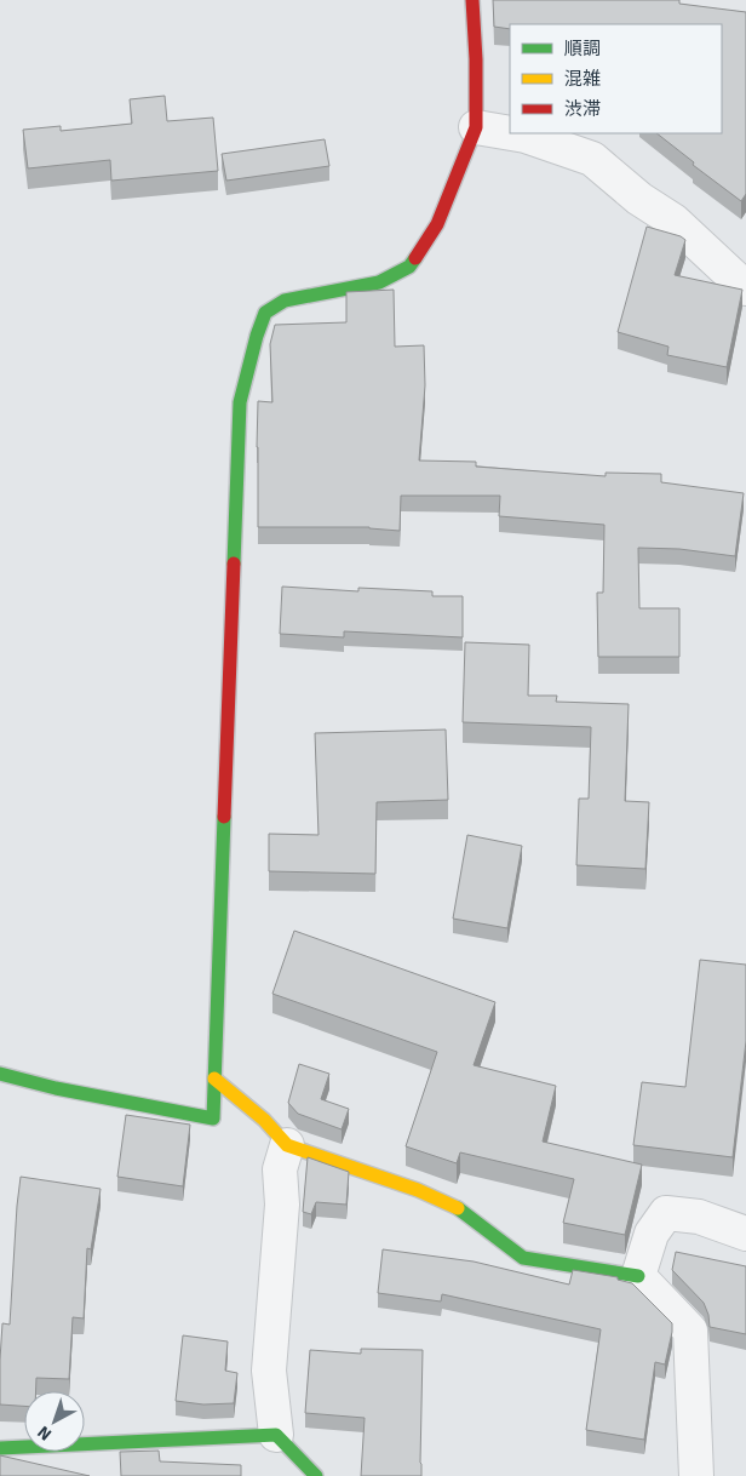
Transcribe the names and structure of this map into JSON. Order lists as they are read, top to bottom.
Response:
{
  "legend": ["順調", "混雑", "渋滞"],
  "north": "bottom left"
}
